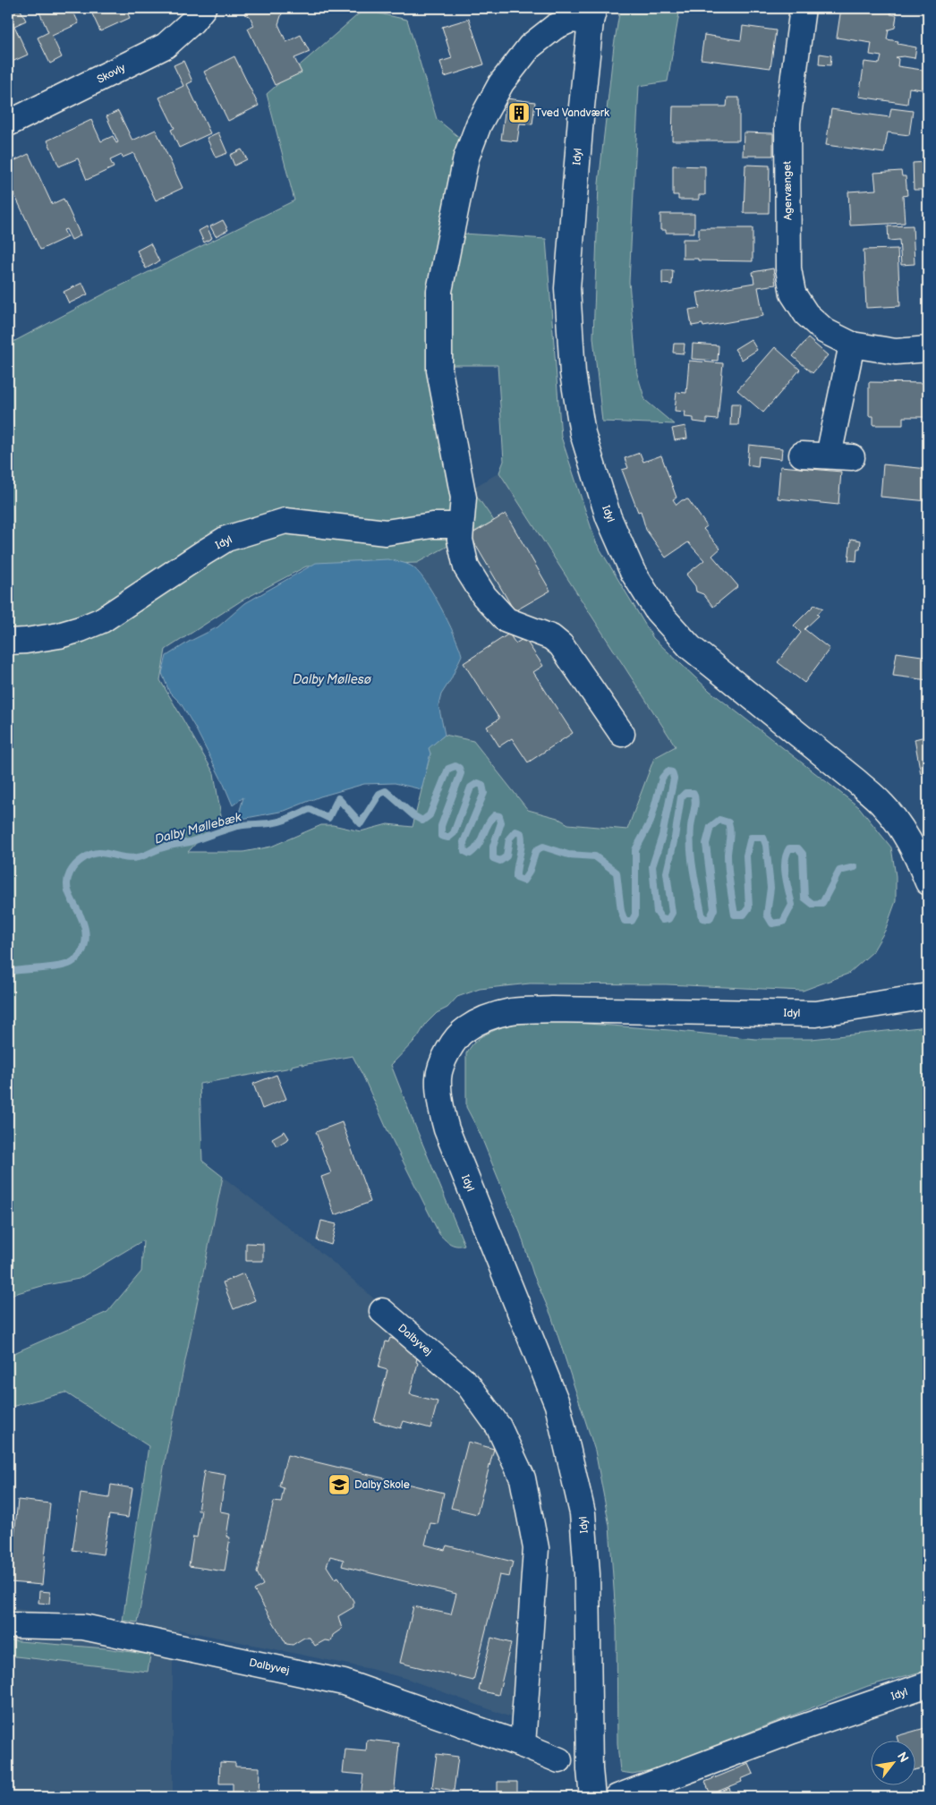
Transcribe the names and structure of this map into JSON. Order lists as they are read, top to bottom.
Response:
{
  "streets": {
    "street": [
      "Skovly",
      "Idyl",
      "Agervænget",
      "Dalbyvej"
    ]
  },
  "water": ["Dalby Møllesø", "Dalby Møllebæk"],
  "places": {
    "building": ["Tved Vandværk"],
    "school or university": ["Dalby Skole"]
  },
  "north": "top right"
}
